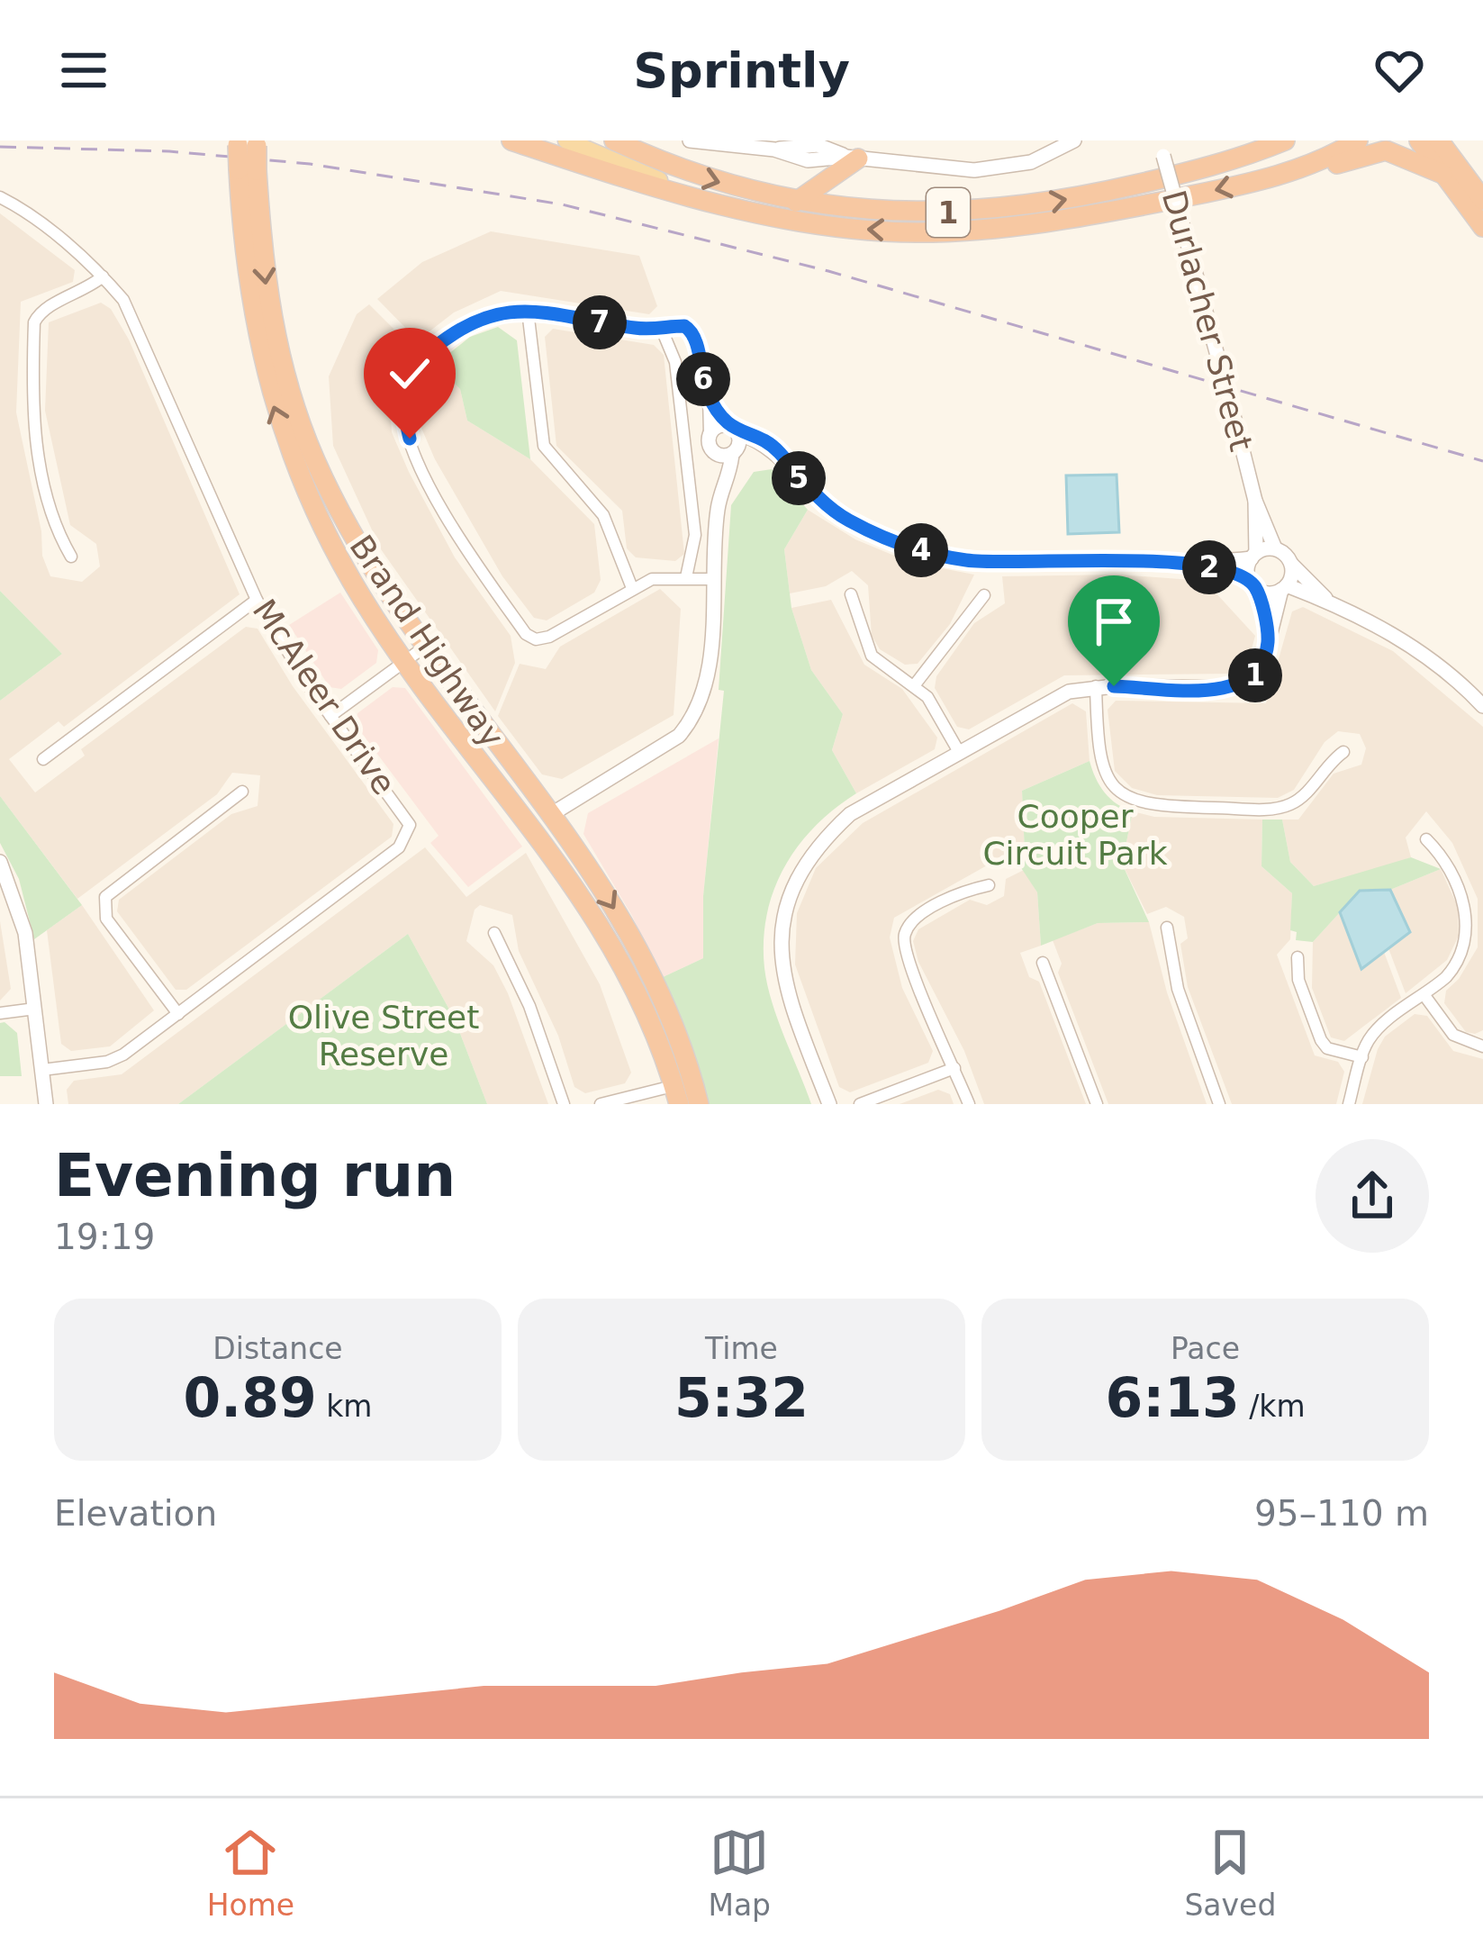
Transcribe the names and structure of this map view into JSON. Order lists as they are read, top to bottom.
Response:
{
  "streets": {
    "highway": ["1", "Brand Highway"],
    "street": ["Durlacher Street", "McAleer Drive"]
  },
  "parks": ["Cooper Circuit Park", "Olive Street Reserve"],
  "page": {
    "header": "Sprintly",
    "pins": [
      "7",
      "6",
      "5",
      "4",
      "2",
      "1"
    ],
    "heading": ["Evening run", "19:19"],
    "stats": [
      ["Distance", "0.89 km"],
      ["Time", "5:32"],
      ["Pace", "6:13 /km"]
    ],
    "chart": ["Elevation", "95–110 m"],
    "tabs": ["Home", "Map", "Saved"]
  }
}
